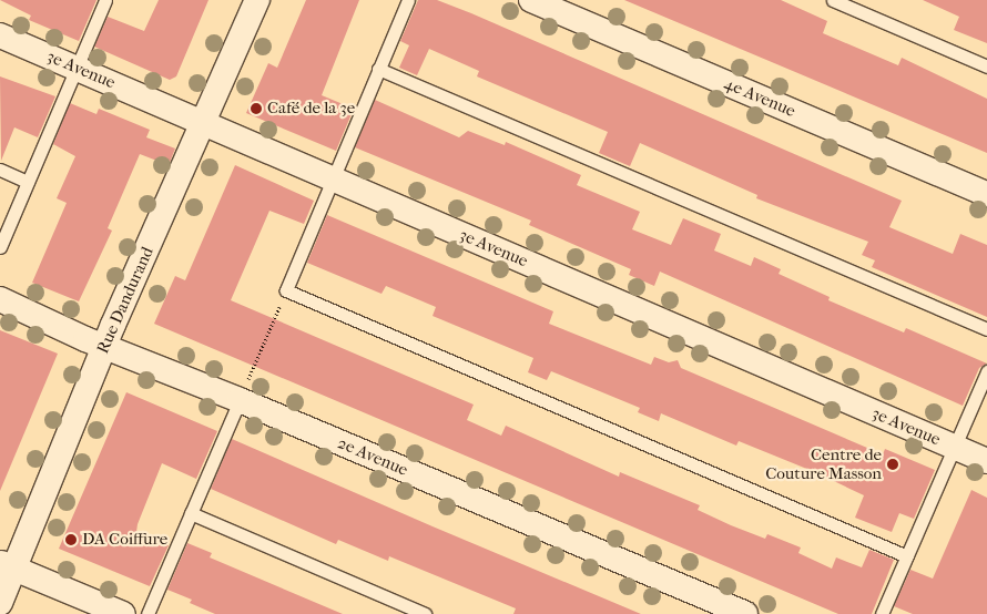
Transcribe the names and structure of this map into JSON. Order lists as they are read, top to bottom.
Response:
{
  "streets": {
    "street": [
      "3e Avenue",
      "4e Avenue",
      "Rue Dandurand",
      "2e Avenue"
    ]
  },
  "crossings": [
    ["3e Avenue", "Rue Dandurand"],
    ["Rue Dandurand", "2e Avenue"]
  ],
  "places": ["Café de la 3e", "Centre de Couture Masson", "DA Coiffure"]
}
